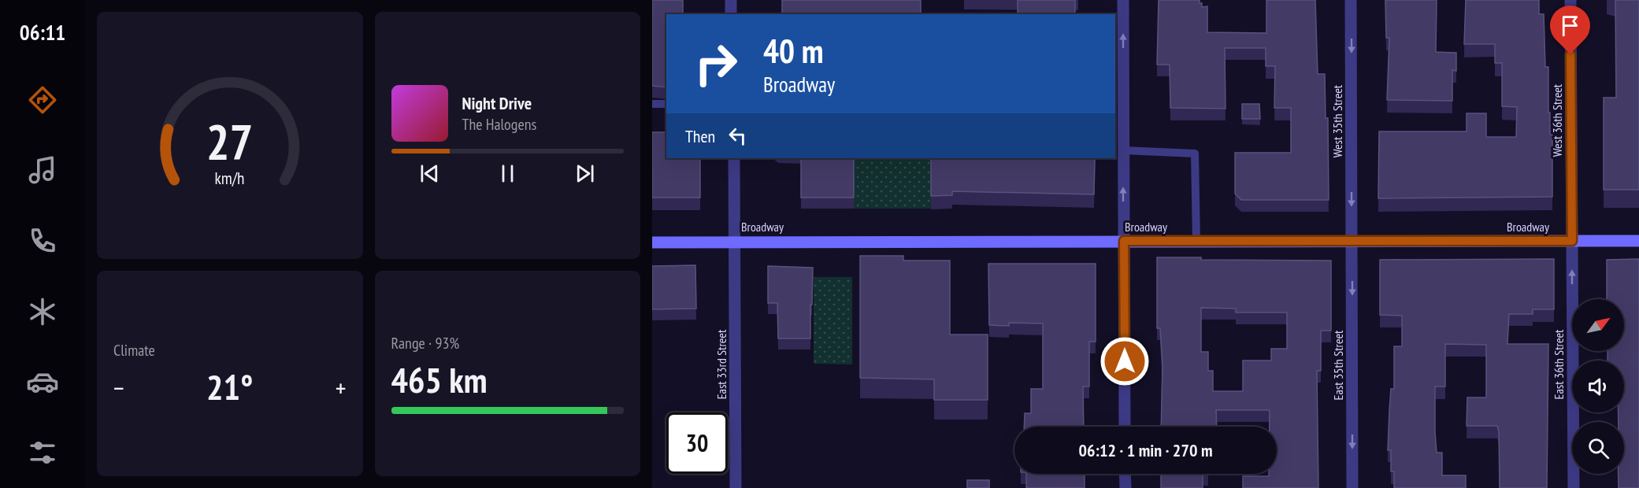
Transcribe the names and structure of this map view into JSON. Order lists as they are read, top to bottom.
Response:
{
  "streets": {
    "street": [
      "West 36th Street",
      "West 35th Street",
      "Broadway",
      "East 33rd Street",
      "East 36th Street",
      "East 35th Street"
    ]
  },
  "crossings": [
    ["West 36th Street", "Broadway"],
    ["West 36th Street", "East 36th Street"],
    ["West 35th Street", "Broadway"],
    ["West 35th Street", "East 35th Street"],
    ["Broadway", "East 33rd Street"],
    ["Broadway", "East 36th Street"],
    ["Broadway", "East 35th Street"]
  ],
  "one_way": ["West 35th Street", "East 36th Street", "East 35th Street"],
  "north": "top right",
  "page": {
    "tabs": "06:11",
    "turn": ["40 m", "Broadway"],
    "song": ["Night Drive", "The Halogens"],
    "then": "Then",
    "tile": [
      "Climate",
      ["Range · 93%", "465 km"]
    ],
    "heat": ["−", "21°", "+"],
    "limit": "30",
    "trip": "06:12 · 1 min · 270 m",
    "gauge": ["27", "km/h"]
  }
}
